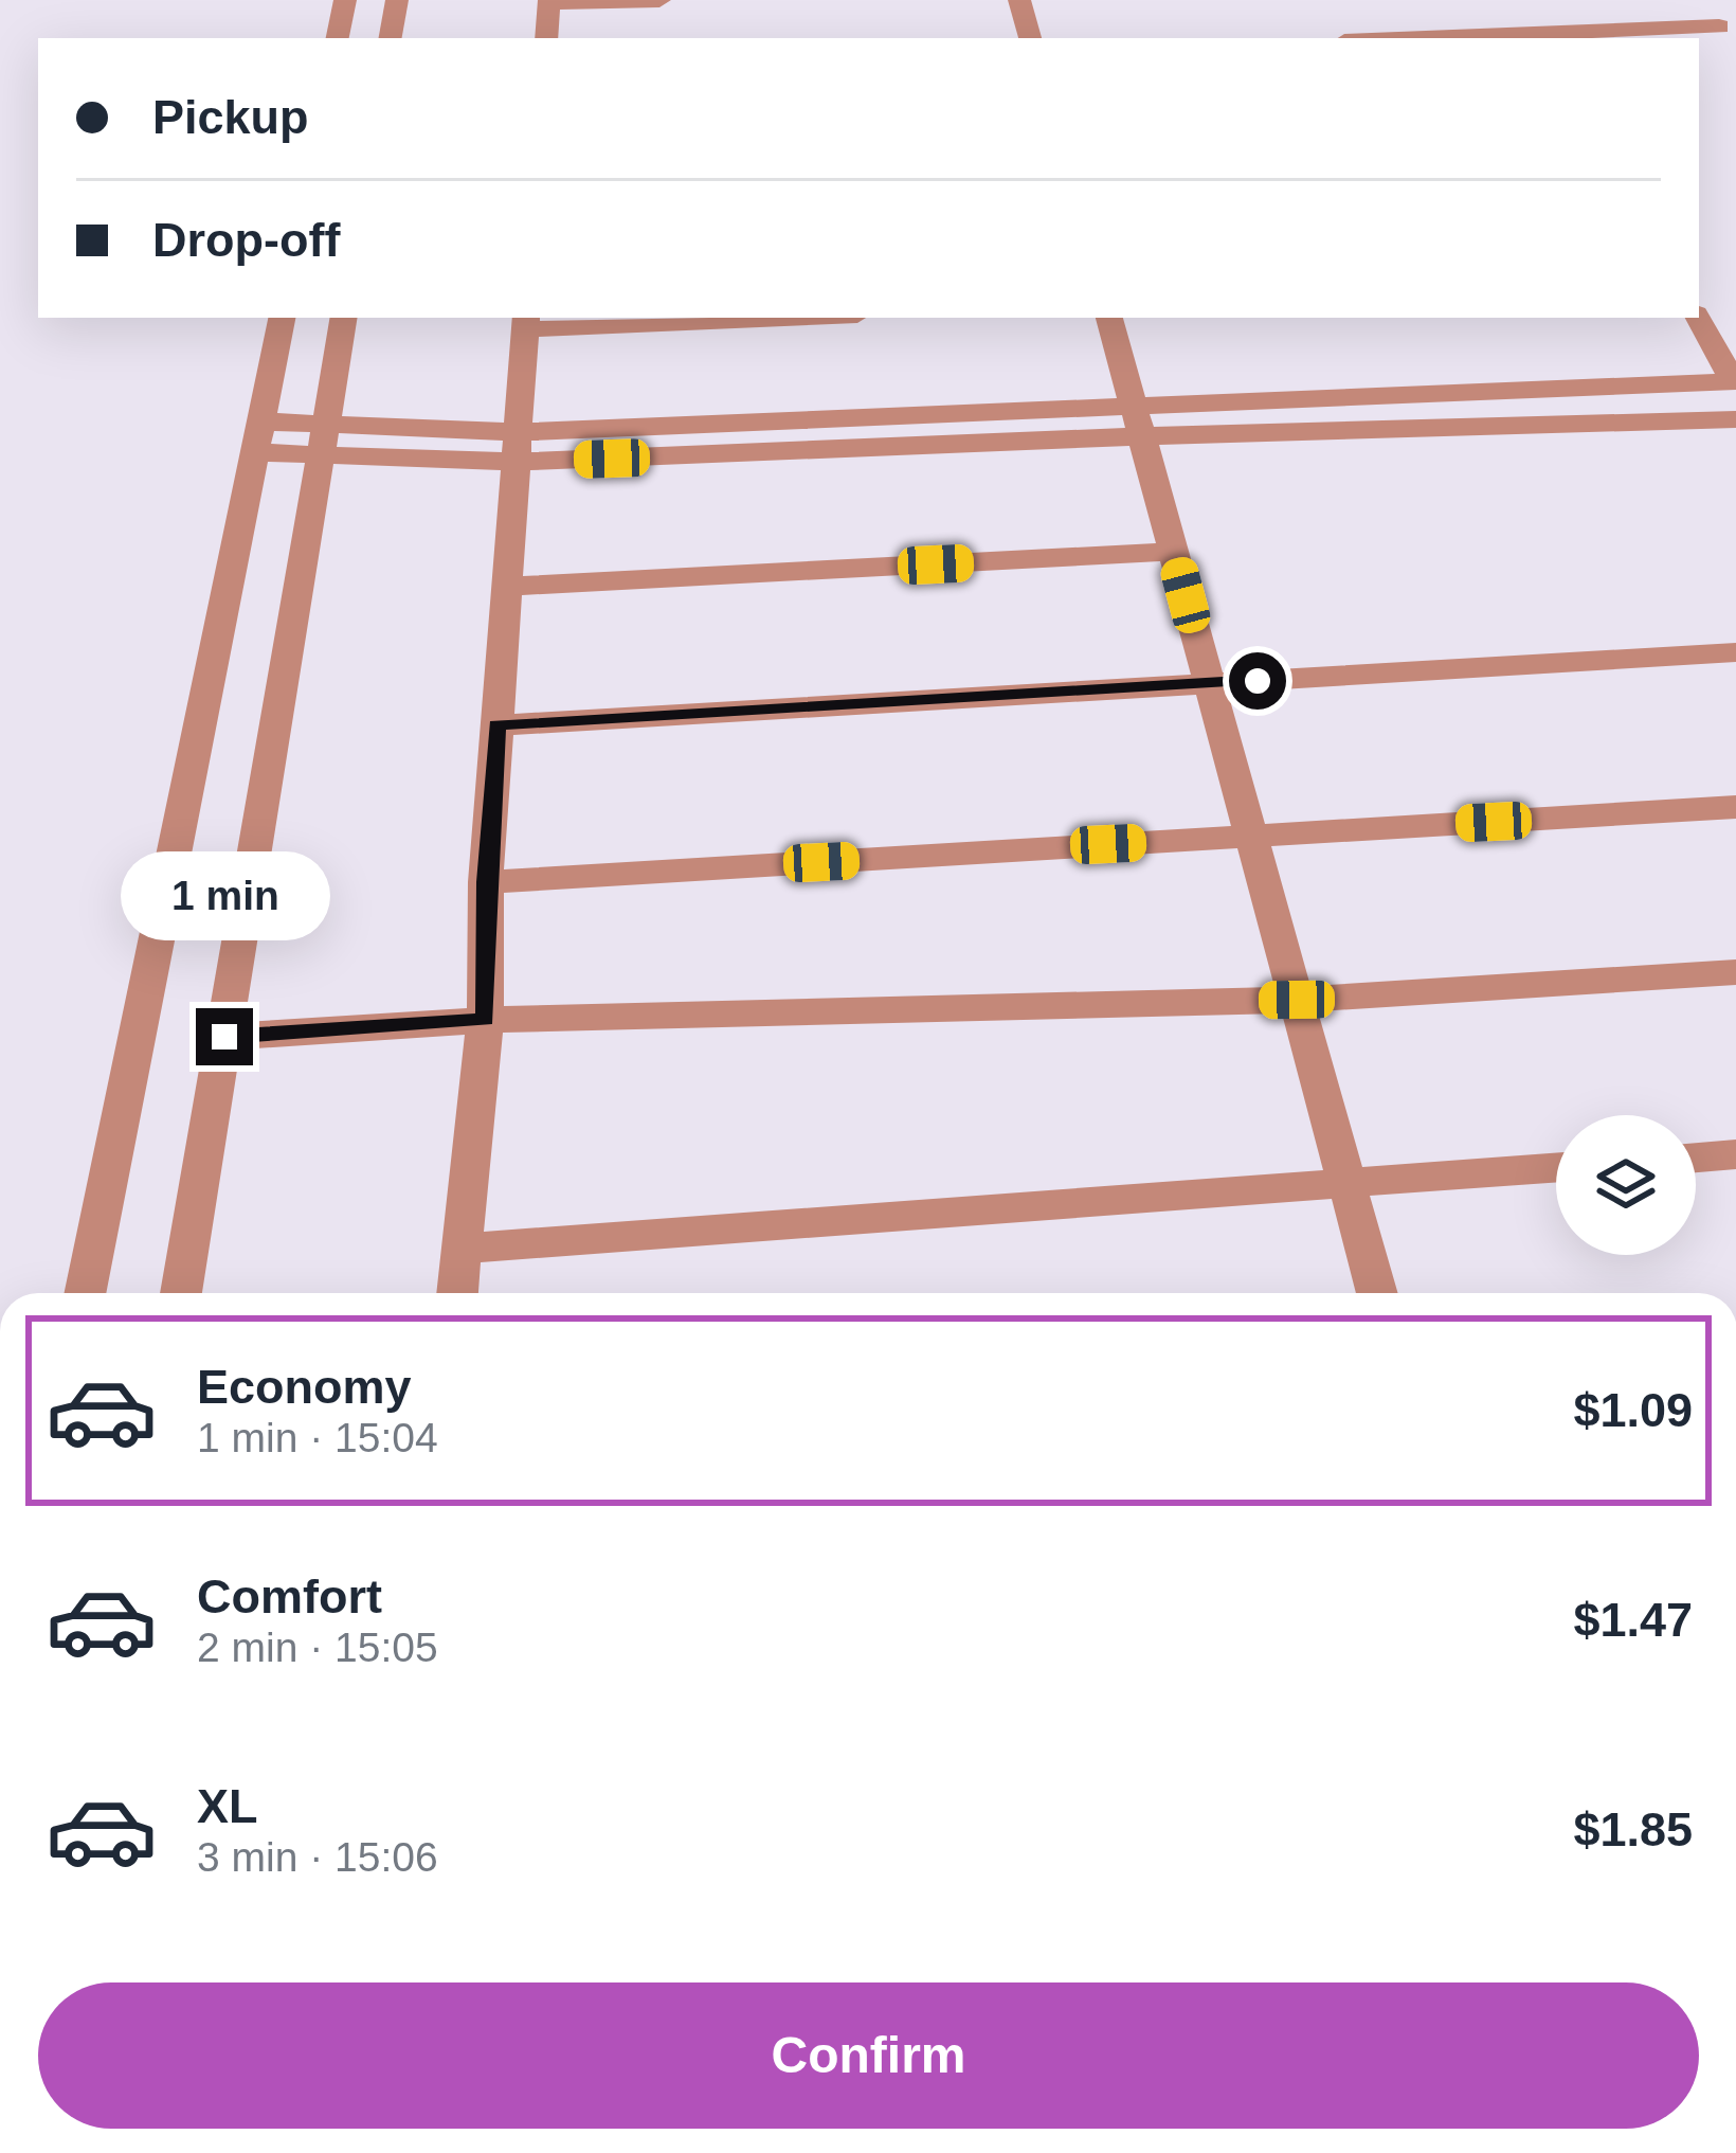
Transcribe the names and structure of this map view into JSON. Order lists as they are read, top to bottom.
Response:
{
  "page": {
    "banner": ["Pickup", "Drop-off"],
    "bubble": "1 min",
    "list": [
      {
        "name": "Economy",
        "note": "1 min · 15:04",
        "value": "$1.09"
      },
      {
        "name": "Comfort",
        "note": "2 min · 15:05",
        "value": "$1.47"
      },
      {
        "name": "XL",
        "note": "3 min · 15:06",
        "value": "$1.85"
      }
    ],
    "buttons": "Confirm"
  }
}
